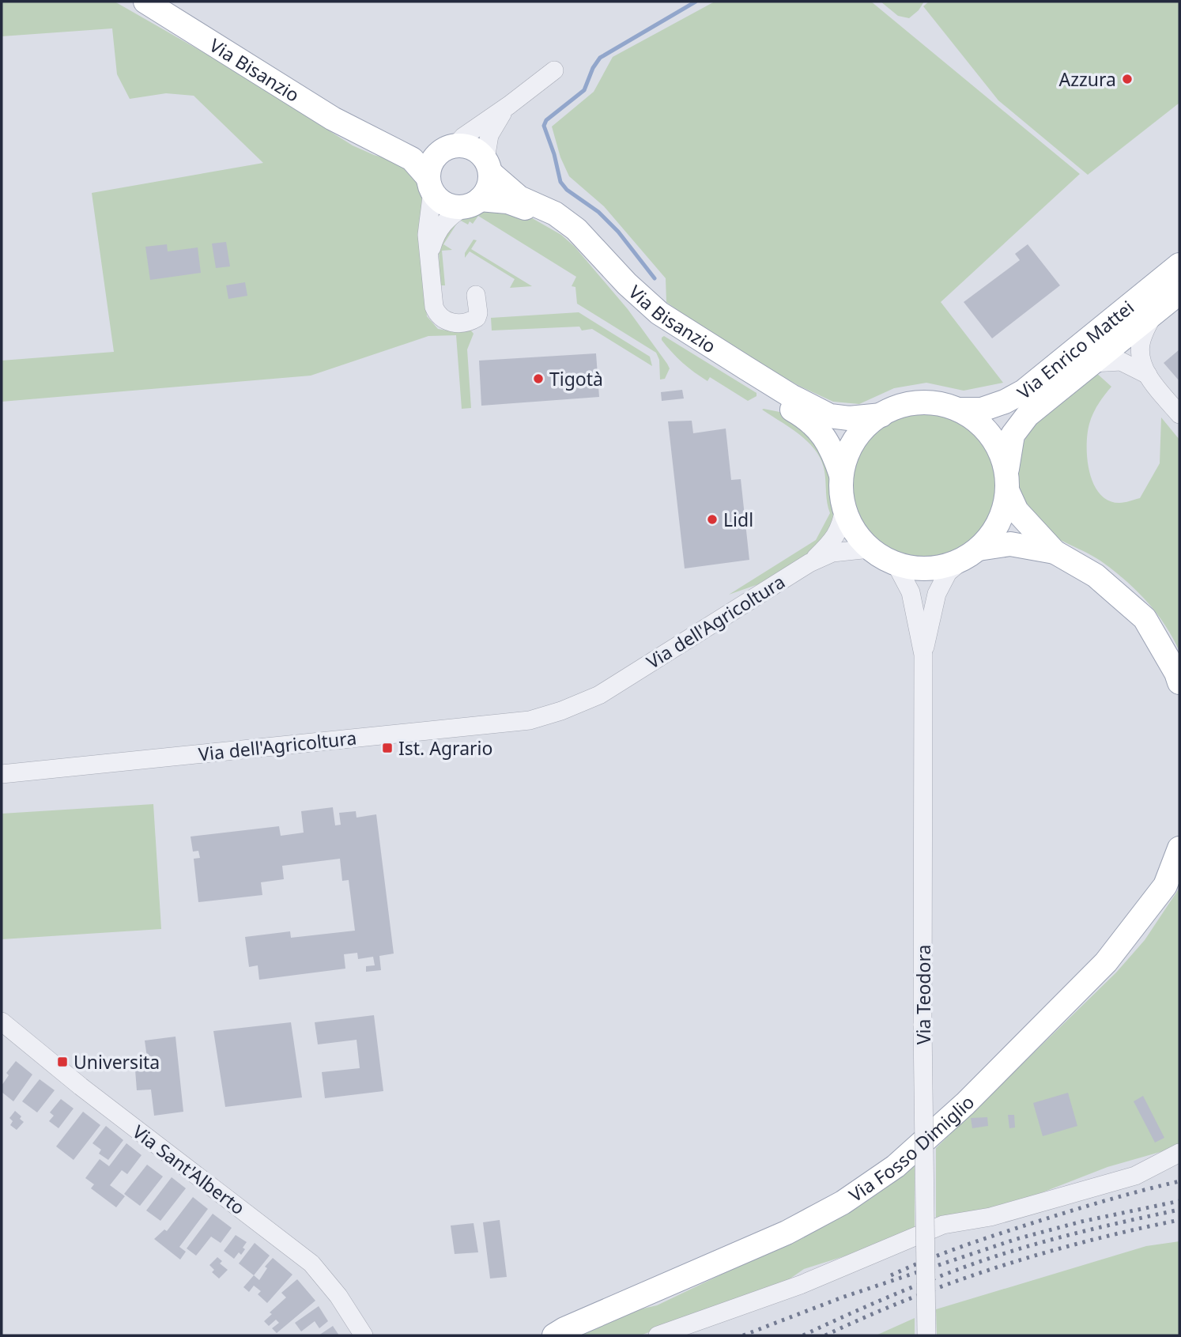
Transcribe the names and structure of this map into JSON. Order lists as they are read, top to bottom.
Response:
{
  "streets": {
    "main road": ["Via Bisanzio", "Via Enrico Mattei", "Via Fosso Dimiglio"],
    "street": ["Via dell'Agricoltura", "Via Teodora", "Via Sant'Alberto"]
  },
  "crossings": [
    ["Via Bisanzio", "Via Enrico Mattei"],
    ["Via Bisanzio", "Via dell'Agricoltura"],
    ["Via Bisanzio", "Via Teodora"],
    ["Via Enrico Mattei", "Via dell'Agricoltura"],
    ["Via Enrico Mattei", "Via Teodora"],
    ["Via dell'Agricoltura", "Via Teodora"]
  ],
  "places": {
    "other": ["Azzura", "Tigotà", "Lidl"],
    "transit": ["Ist. Agrario", "Universita"]
  }
}
